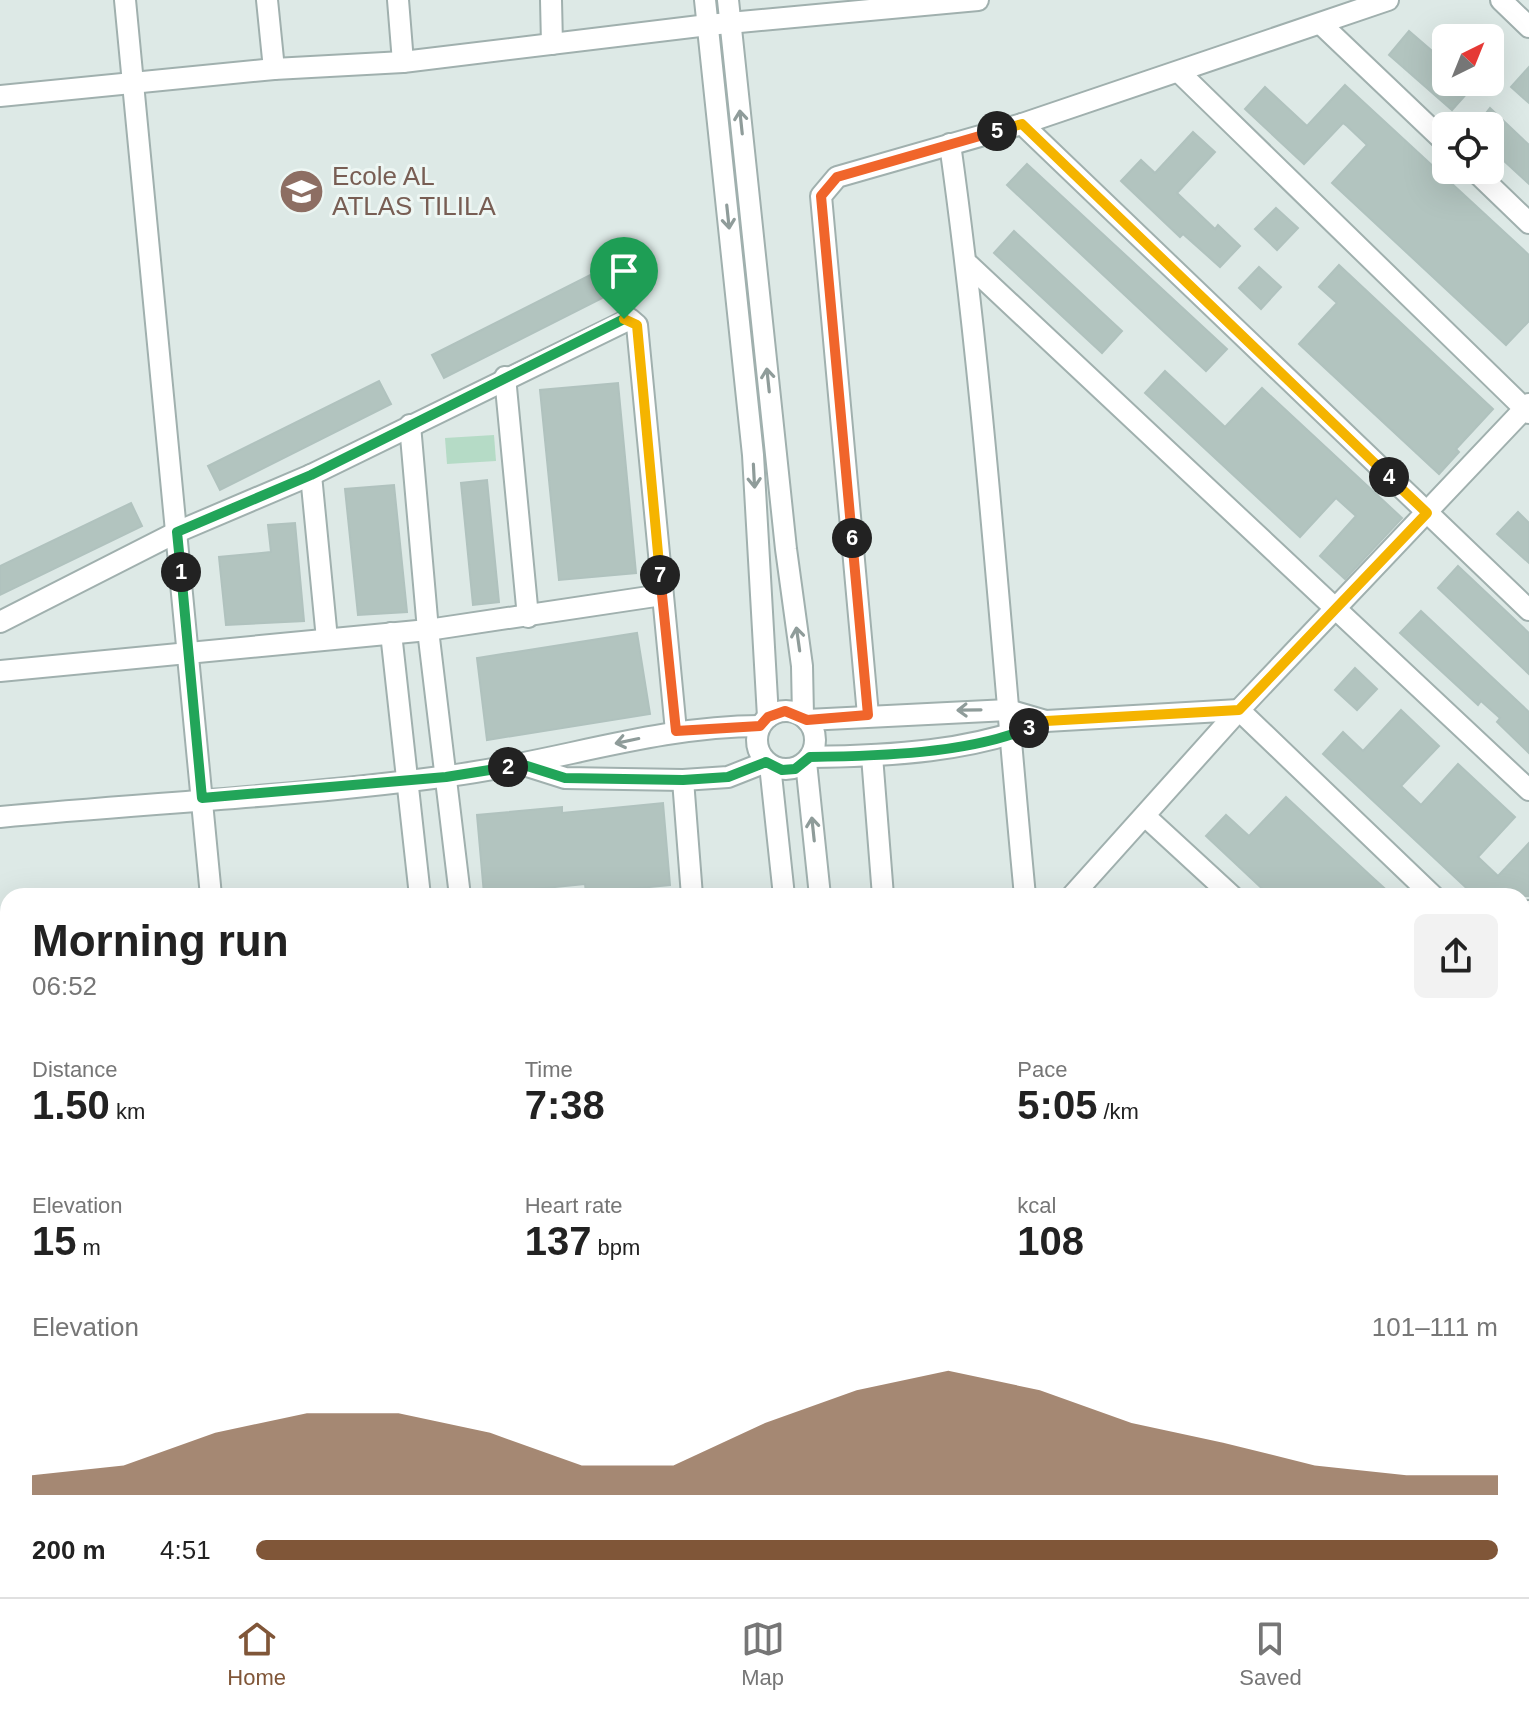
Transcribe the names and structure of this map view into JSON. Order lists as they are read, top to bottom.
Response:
{
  "places": {
    "school or university": ["Ecole AL ATLAS TILILA"]
  },
  "north": "top right",
  "page": {
    "pins": [
      "5",
      "4",
      "6",
      "1",
      "7",
      "3",
      "2"
    ],
    "heading": ["Morning run", "06:52"],
    "stats": [
      ["Distance", "1.50 km"],
      ["Time", "7:38"],
      ["Pace", "5:05 /km"],
      ["Elevation", "15 m"],
      ["Heart rate", "137 bpm"],
      ["kcal", "108"]
    ],
    "chart": ["Elevation", "101–111 m"],
    "list": [
      {
        "name": "200 m",
        "note": "4:51"
      }
    ],
    "tabs": ["Home", "Map", "Saved"]
  }
}
